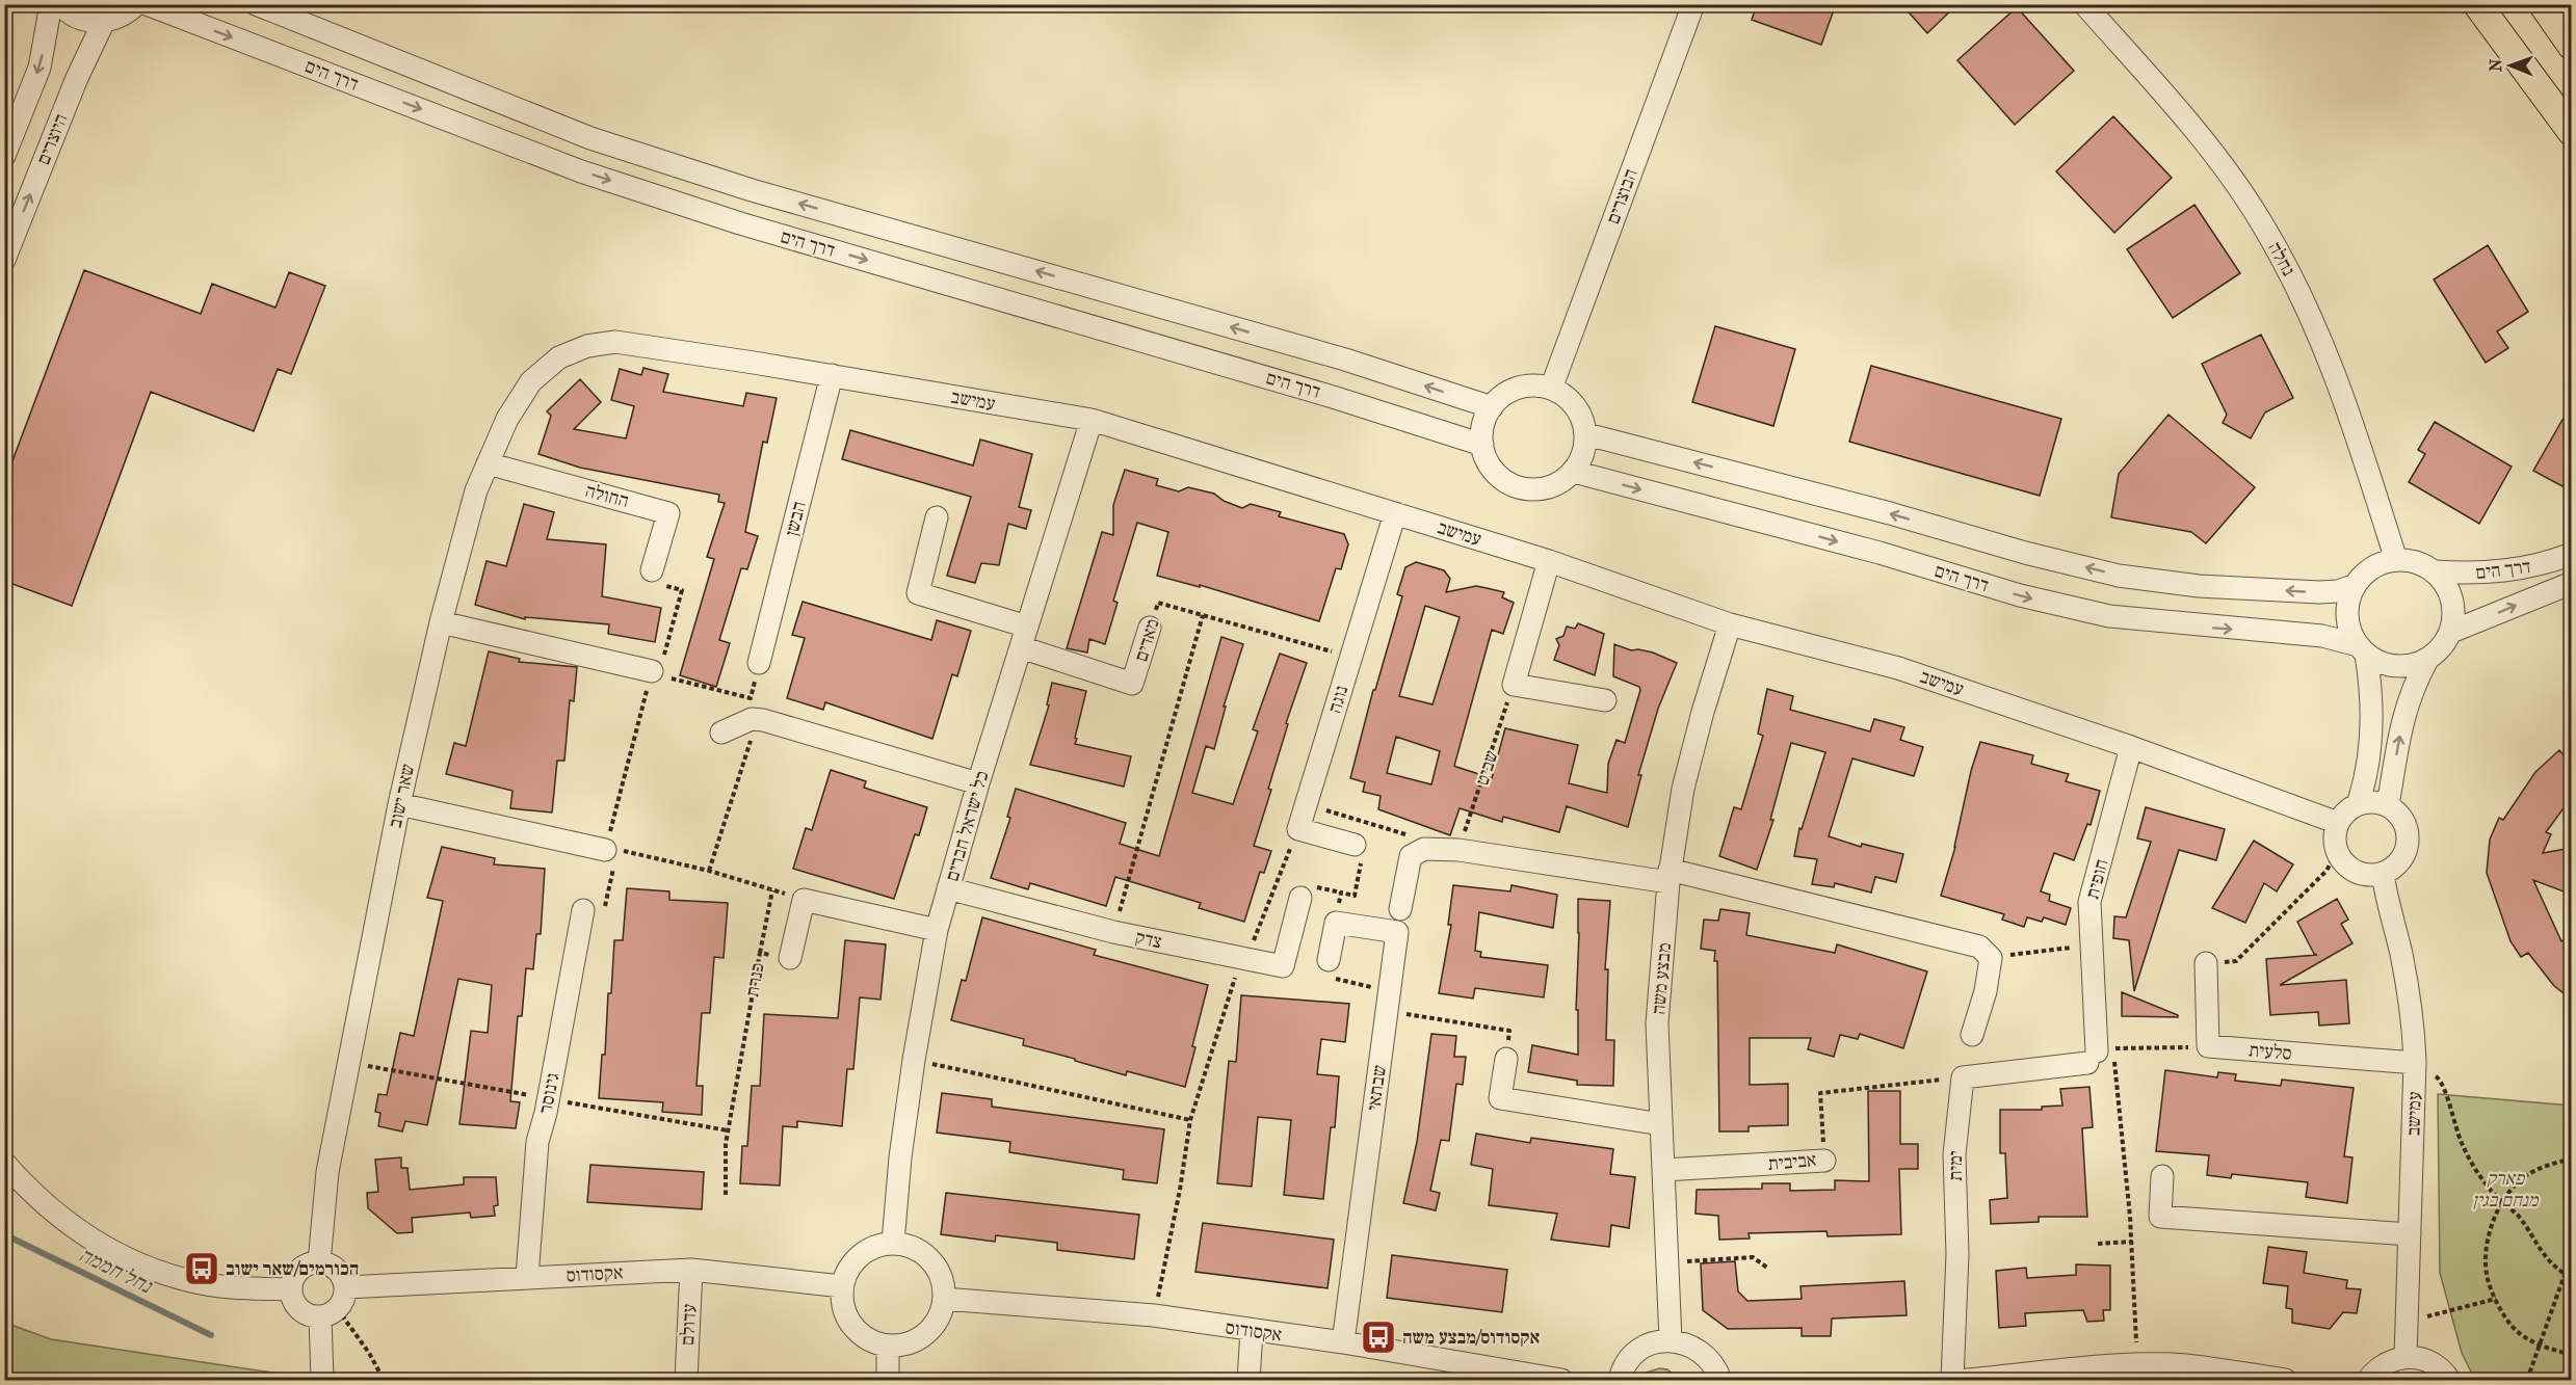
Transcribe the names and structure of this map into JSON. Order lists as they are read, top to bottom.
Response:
{
  "streets": {
    "street": [
      "דרך הים",
      "היוצרים",
      "הבוצרים",
      "נחלה",
      "עמישב",
      "החולה",
      "הבשן",
      "מאדים",
      "נוגה",
      "שאר ישוב",
      "כל ישראל חברים",
      "חופית",
      "צדק",
      "מבצע משה",
      "כנרת",
      "סלעית",
      "שבתאי",
      "גינוסר",
      "אביבית",
      "ימית",
      "אקסודוס",
      "עדולם"
    ],
    "path": ["שביט"]
  },
  "crossings": [
    ["דרך הים", "הבוצרים"],
    ["דרך הים", "נחלה"],
    ["עמישב", "הבשן"],
    ["עמישב", "נוגה"],
    ["עמישב", "שאר ישוב"],
    ["עמישב", "כל ישראל חברים"],
    ["עמישב", "חופית"],
    ["עמישב", "מבצע משה"],
    ["עמישב", "סלעית"],
    ["החולה", "שאר ישוב"],
    ["מאדים", "נוגה"],
    ["מאדים", "כל ישראל חברים"],
    ["שאר ישוב", "אקסודוס"],
    ["כל ישראל חברים", "צדק"],
    ["כל ישראל חברים", "אקסודוס"],
    ["חופית", "אביבית"],
    ["חופית", "ימית"],
    ["מבצע משה", "אביבית"],
    ["שבתאי", "אקסודוס"],
    ["גינוסר", "אקסודוס"],
    ["אביבית", "ימית"],
    ["אקסודוס", "עדולם"]
  ],
  "water": ["נחל חממה"],
  "parks": ["פארק מנחם בגין"],
  "places": {
    "bus stop": ["הכורמים/שאר ישוב", "אקסודוס/מבצע משה"]
  },
  "north": "left"
}
